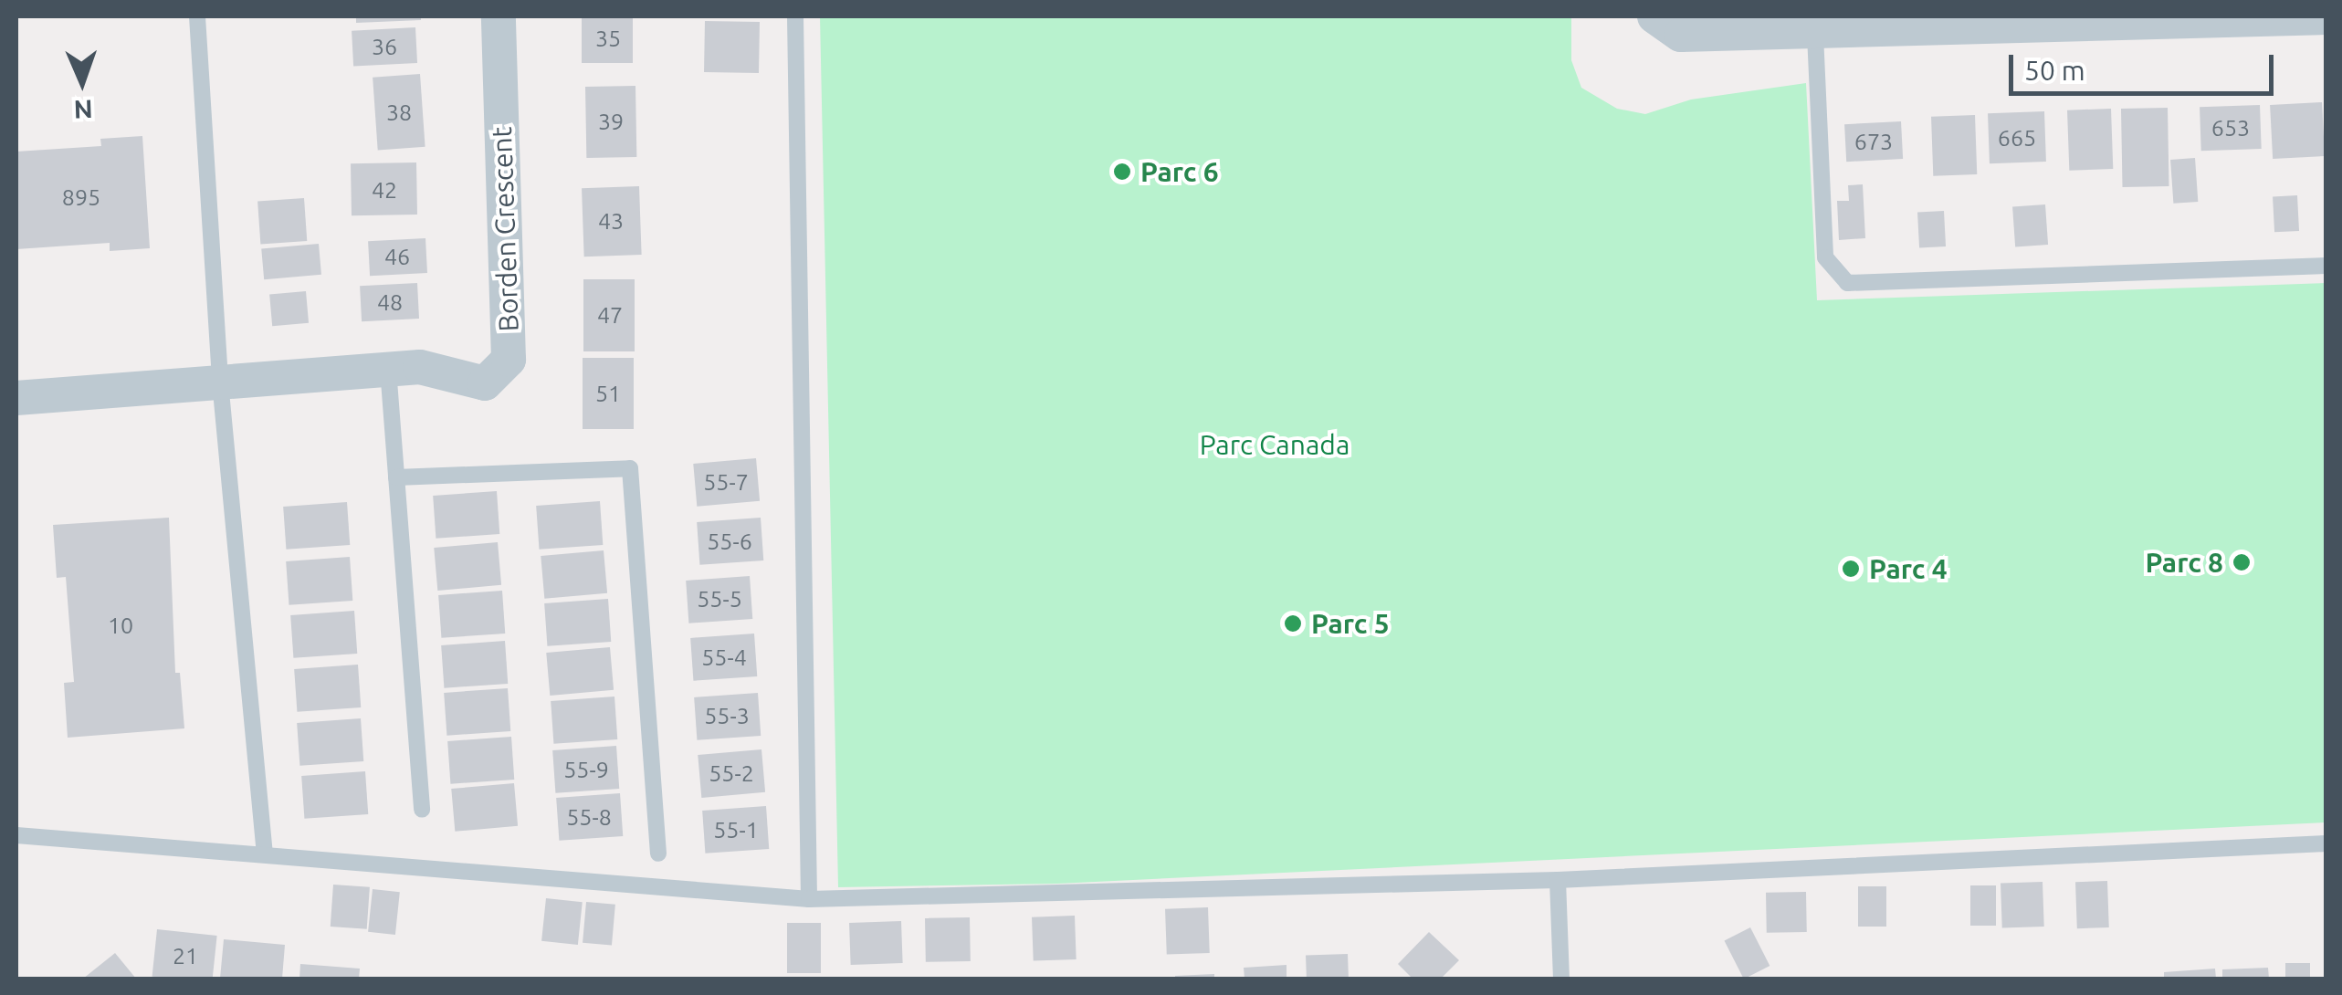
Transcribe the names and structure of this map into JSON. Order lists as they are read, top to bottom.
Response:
{
  "streets": {
    "street": ["Borden Crescent"]
  },
  "parks": ["Parc Canada"],
  "places": [
    "Parc 6",
    "Parc 8",
    "Parc 4",
    "Parc 5"
  ],
  "house_numbers": [
    "35",
    "36",
    "38",
    "39",
    "653",
    "665",
    "673",
    "42",
    "895",
    "43",
    "46",
    "48",
    "47",
    "51",
    "55-7",
    "55-6",
    "55-5",
    "10",
    "55-4",
    "55-3",
    "55-9",
    "55-2",
    "55-8",
    "55-1",
    "21"
  ],
  "scale_bar": "50 m",
  "north": "bottom"
}
